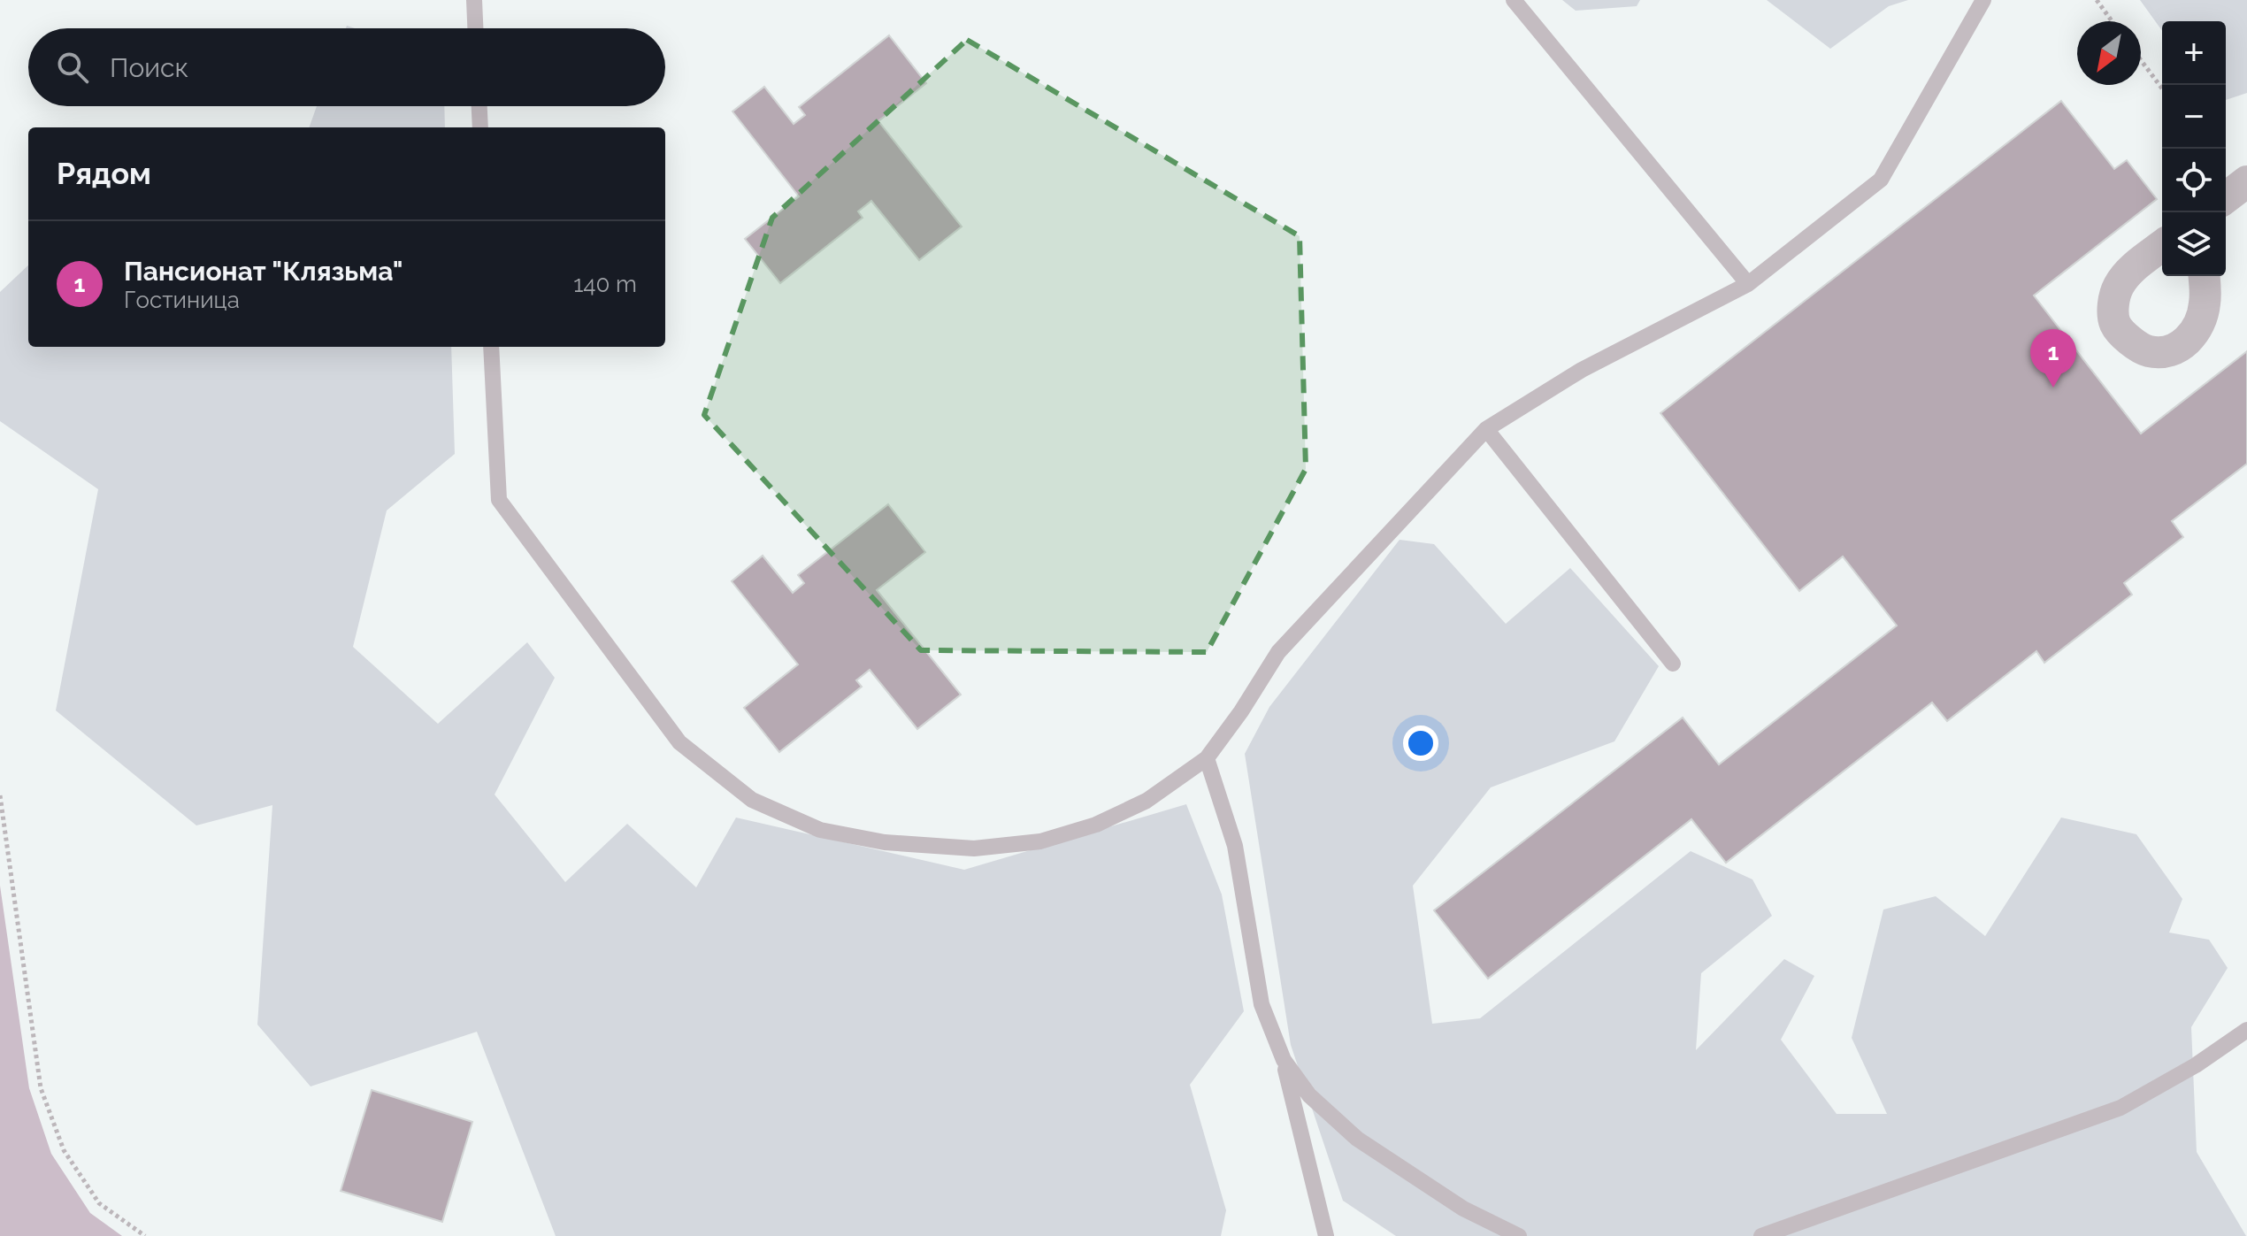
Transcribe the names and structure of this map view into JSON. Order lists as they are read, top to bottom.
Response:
{
  "north": "bottom left",
  "page": {
    "map_buttons": ["+", "−"],
    "search": "Поиск",
    "heading": "Рядом",
    "list": [
      {
        "mark": "1",
        "name": "Пансионат \"Клязьма\"",
        "note": "Гостиница",
        "value": "140 m"
      }
    ],
    "pins": "1"
  }
}
